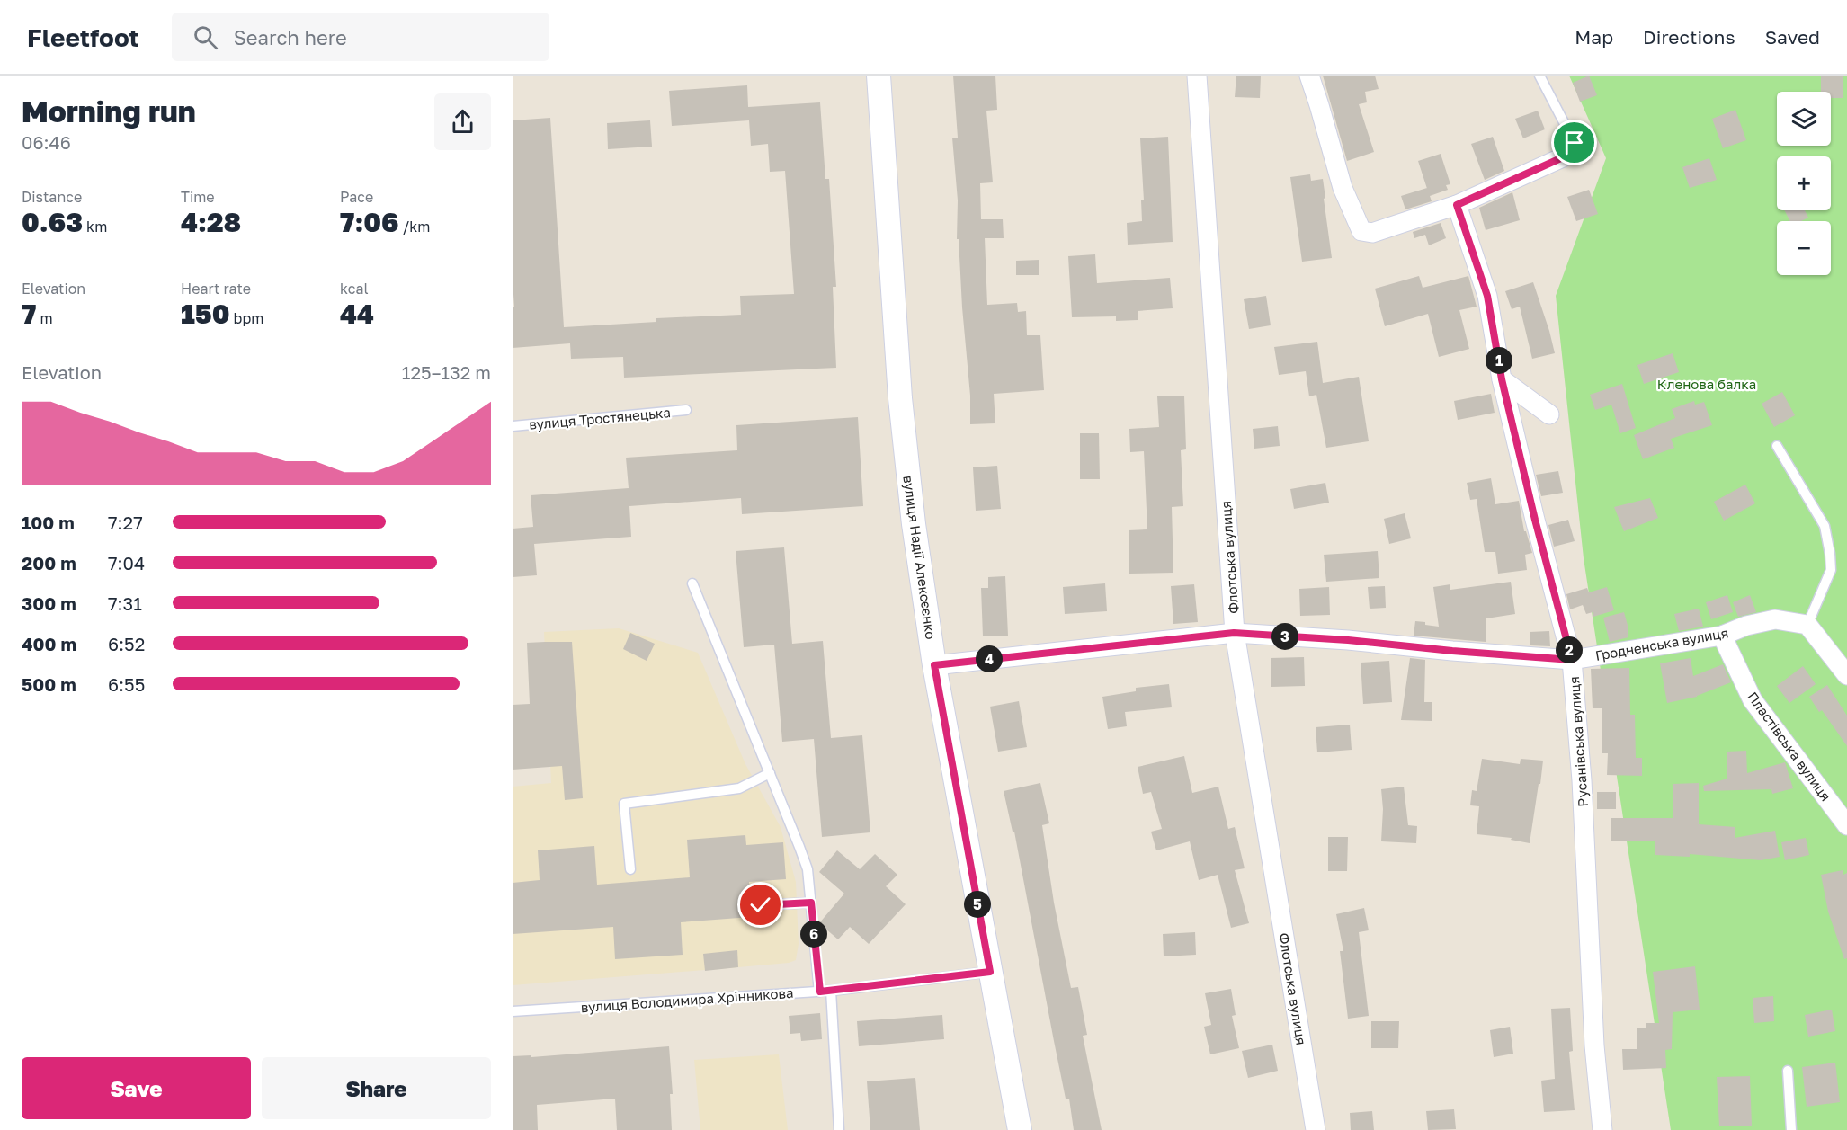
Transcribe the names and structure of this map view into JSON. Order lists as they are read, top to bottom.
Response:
{
  "streets": {
    "street": [
      "вулиця Надії Алексєєнко",
      "Флотська вулиця",
      "Гродненська вулиця",
      "Русанівська вулиця",
      "Пластівська вулиця"
    ],
    "lane": ["вулиця Тростянецька", "вулиця Володимира Хрінникова"]
  },
  "crossings": [
    ["вулиця Надії Алексєєнко", "Гродненська вулиця"],
    ["вулиця Надії Алексєєнко", "вулиця Володимира Хрінникова"],
    ["Флотська вулиця", "Гродненська вулиця"],
    ["Гродненська вулиця", "Русанівська вулиця"],
    ["Гродненська вулиця", "Пластівська вулиця"]
  ],
  "parks": ["Кленова балка"],
  "page": {
    "header": "Fleetfoot",
    "search": "Search here",
    "nav": ["Map", "Directions", "Saved"],
    "heading": ["Morning run", "06:46"],
    "map_buttons": ["+", "−"],
    "stats": [
      ["Distance", "0.63 km"],
      ["Time", "4:28"],
      ["Pace", "7:06 /km"],
      ["Elevation", "7 m"],
      ["Heart rate", "150 bpm"],
      ["kcal", "44"]
    ],
    "pins": [
      "1",
      "3",
      "2",
      "4",
      "5",
      "6"
    ],
    "chart": ["Elevation", "125–132 m"],
    "list": [
      {
        "name": "100 m",
        "note": "7:27"
      },
      {
        "name": "200 m",
        "note": "7:04"
      },
      {
        "name": "300 m",
        "note": "7:31"
      },
      {
        "name": "400 m",
        "note": "6:52"
      },
      {
        "name": "500 m",
        "note": "6:55"
      }
    ],
    "buttons": ["Save", "Share"]
  }
}
